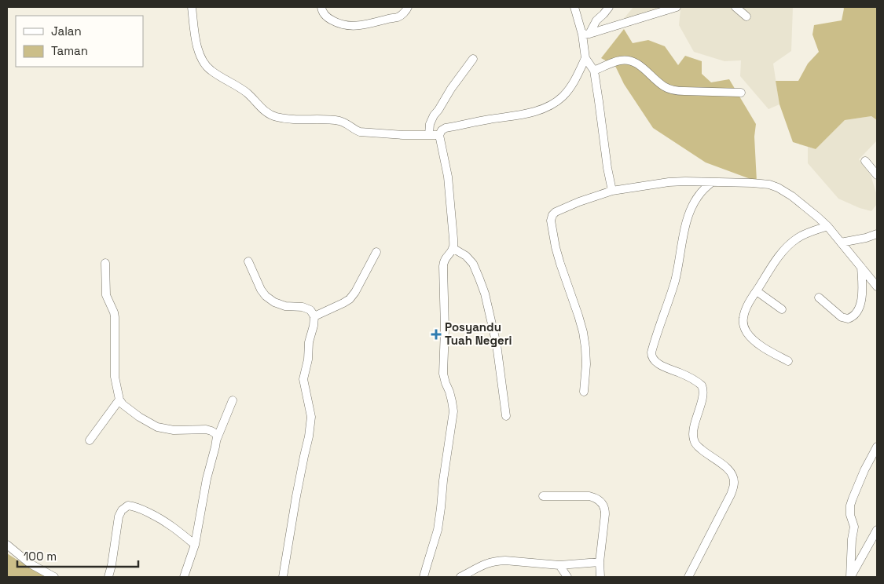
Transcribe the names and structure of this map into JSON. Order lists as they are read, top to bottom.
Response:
{
  "places": {
    "health": ["Posyandu Tuah Negeri"]
  },
  "legend": ["Jalan", "Taman"],
  "scale_bar": "100 m"
}
